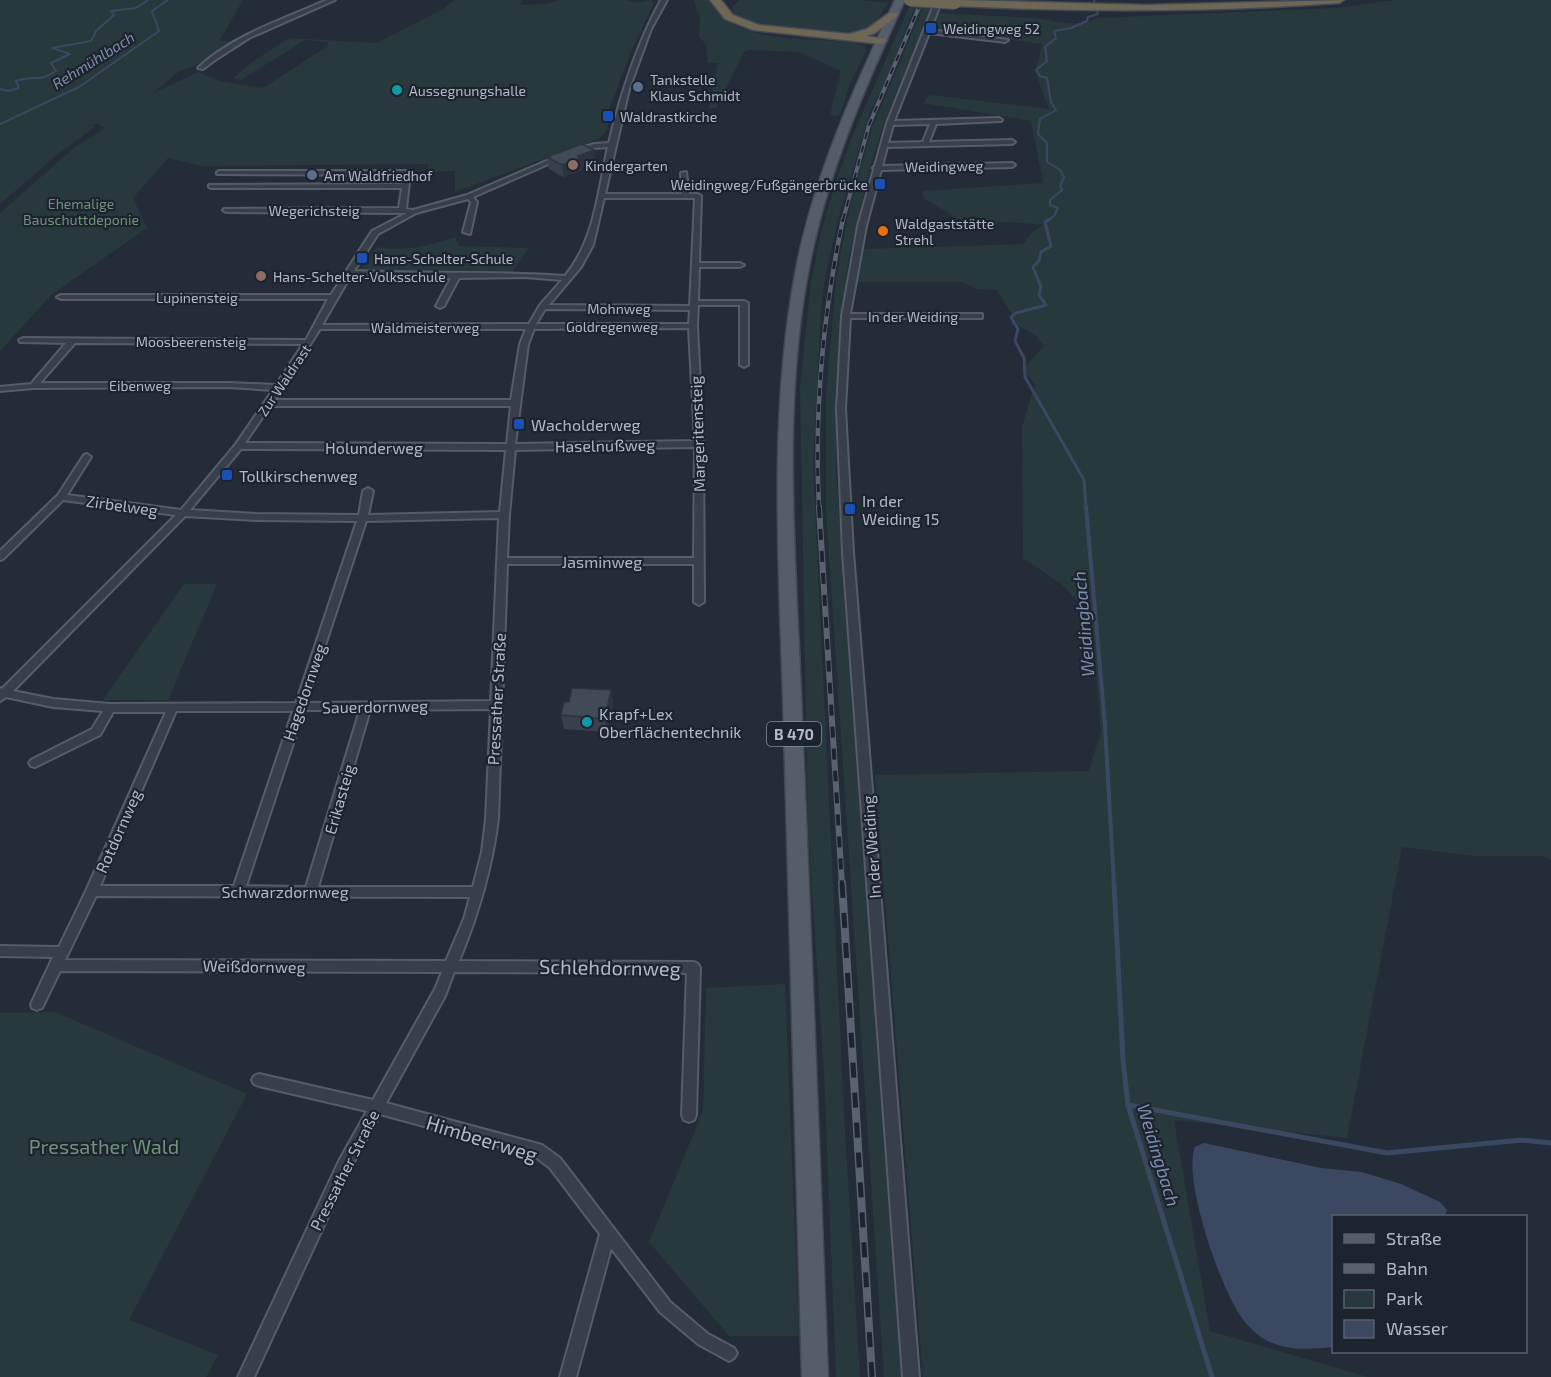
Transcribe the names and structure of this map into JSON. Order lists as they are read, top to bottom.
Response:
{
  "streets": {
    "main road": ["B 470"],
    "street": [
      "Weidingweg",
      "Wegerichsteig",
      "Lupinensteig",
      "Mohnweg",
      "In der Weiding",
      "Goldregenweg",
      "Waldmeisterweg",
      "Moosbeerensteig",
      "Zur Waldrast",
      "Eibenweg",
      "Margeritensteig",
      "Haselnußweg",
      "Holunderweg",
      "Zirbelweg",
      "Jasminweg",
      "Hagedornweg",
      "Pressather Straße",
      "Sauerdornweg",
      "Erikasteig",
      "Rotdornweg",
      "Schwarzdornweg",
      "Weißdornweg",
      "Schlehdornweg",
      "Himbeerweg"
    ]
  },
  "crossings": [
    ["Weidingweg", "In der Weiding"],
    ["Lupinensteig", "Zur Waldrast"],
    ["Mohnweg", "Margeritensteig"],
    ["Mohnweg", "Pressather Straße"],
    ["Goldregenweg", "Waldmeisterweg"],
    ["Goldregenweg", "Margeritensteig"],
    ["Goldregenweg", "Pressather Straße"],
    ["Waldmeisterweg", "Zur Waldrast"],
    ["Waldmeisterweg", "Pressather Straße"],
    ["Moosbeerensteig", "Zur Waldrast"],
    ["Zur Waldrast", "Eibenweg"],
    ["Zur Waldrast", "Holunderweg"],
    ["Zur Waldrast", "Zirbelweg"],
    ["Zur Waldrast", "Pressather Straße"],
    ["Zur Waldrast", "Sauerdornweg"],
    ["Margeritensteig", "Haselnußweg"],
    ["Margeritensteig", "Jasminweg"],
    ["Haselnußweg", "Holunderweg"],
    ["Haselnußweg", "Pressather Straße"],
    ["Holunderweg", "Pressather Straße"],
    ["Jasminweg", "Pressather Straße"],
    ["Hagedornweg", "Sauerdornweg"],
    ["Hagedornweg", "Schwarzdornweg"],
    ["Pressather Straße", "Sauerdornweg"],
    ["Pressather Straße", "Schwarzdornweg"],
    ["Pressather Straße", "Weißdornweg"],
    ["Pressather Straße", "Schlehdornweg"],
    ["Pressather Straße", "Himbeerweg"],
    ["Sauerdornweg", "Erikasteig"],
    ["Sauerdornweg", "Rotdornweg"],
    ["Erikasteig", "Schwarzdornweg"],
    ["Rotdornweg", "Schwarzdornweg"],
    ["Rotdornweg", "Weißdornweg"],
    ["Weißdornweg", "Schlehdornweg"]
  ],
  "water": ["Rehmühlbach", "Weidingbach"],
  "parks": ["Ehemalige Bauschuttdeponie", "Pressather Wald"],
  "places": {
    "transit": [
      "Weidingweg 52",
      "Waldrastkirche",
      "Weidingweg/Fußgängerbrücke",
      "Hans-Schelter-Schule",
      "Wacholderweg",
      "Tollkirschenweg",
      "In der Weiding 15"
    ],
    "other": [
      "Tankstelle Klaus Schmidt",
      "Aussegnungshalle",
      "Kindergarten",
      "Am Waldfriedhof",
      "Waldgaststätte Strehl",
      "Hans-Schelter-Volksschule",
      "Krapf+Lex Oberflächentechnik"
    ]
  },
  "legend": [
    "Straße",
    "Bahn",
    "Park",
    "Wasser"
  ]
}
